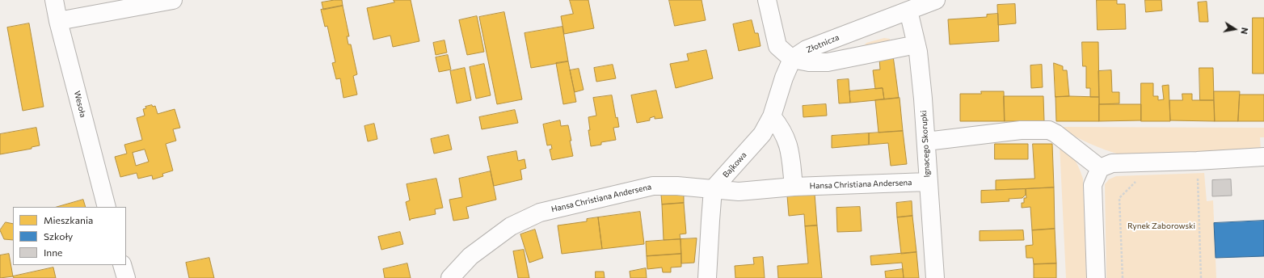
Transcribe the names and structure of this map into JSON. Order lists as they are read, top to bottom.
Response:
{
  "streets": {
    "street": [
      "Złotnicza",
      "Wesoła",
      "Ignacego Skorupki",
      "Bajkowa",
      "Hansa Christiana Andersena"
    ]
  },
  "crossings": [
    ["Złotnicza", "Ignacego Skorupki"],
    ["Złotnicza", "Bajkowa"],
    ["Ignacego Skorupki", "Hansa Christiana Andersena"],
    ["Bajkowa", "Hansa Christiana Andersena"]
  ],
  "parks": ["Rynek Zaborowski"],
  "legend": ["Mieszkania", "Szkoły", "Inne"],
  "north": "right"
}
